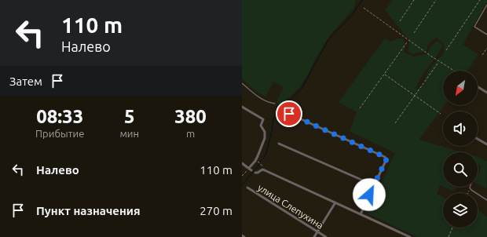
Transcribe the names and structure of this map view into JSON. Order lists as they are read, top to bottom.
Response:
{
  "streets": {
    "street": ["улица Слепухина"]
  },
  "north": "bottom left",
  "page": {
    "turn": ["110 m", "Налево"],
    "then": "Затем",
    "eta": [
      "08:33",
      "Прибытие",
      "5",
      "мин",
      "380",
      "m"
    ],
    "list": [
      {
        "name": "Налево",
        "value": "110 m"
      },
      {
        "name": "Пункт назначения",
        "value": "270 m"
      }
    ]
  }
}
